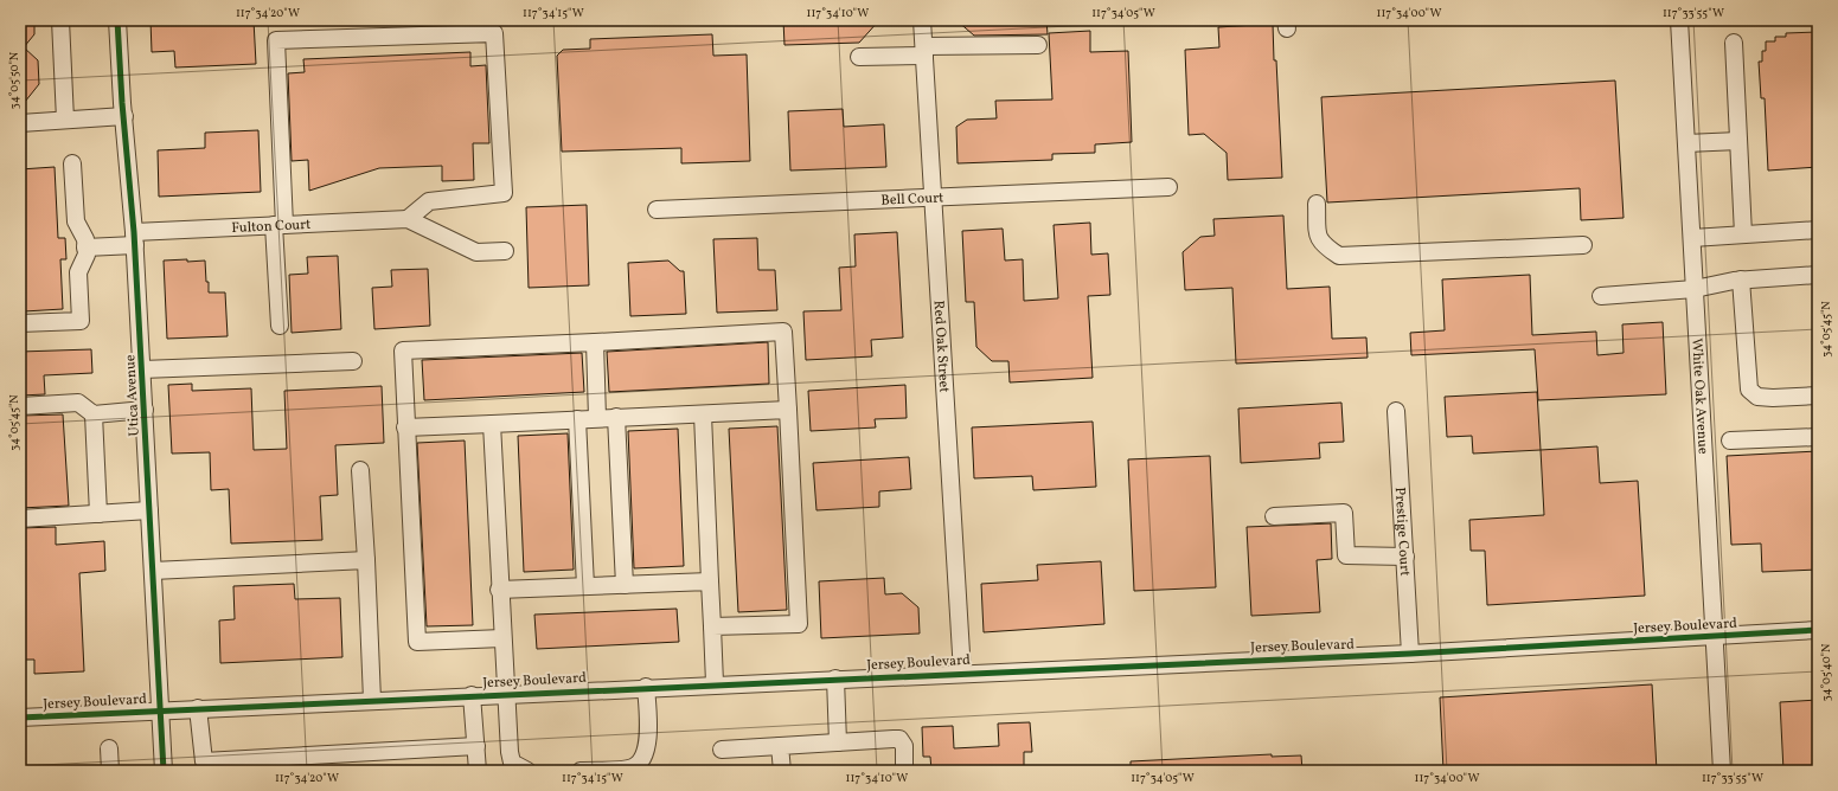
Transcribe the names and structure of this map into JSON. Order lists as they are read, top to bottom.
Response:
{
  "streets": {
    "street": [
      "Bell Court",
      "Fulton Court",
      "Red Oak Street",
      "Utica Avenue",
      "White Oak Avenue",
      "Prestige Court",
      "Jersey Boulevard"
    ]
  },
  "crossings": [
    ["Bell Court", "Red Oak Street"],
    ["Fulton Court", "Utica Avenue"],
    ["Red Oak Street", "Jersey Boulevard"],
    ["Utica Avenue", "Jersey Boulevard"],
    ["White Oak Avenue", "Jersey Boulevard"],
    ["Prestige Court", "Jersey Boulevard"]
  ],
  "coordinates": [
    "117°34'20\"W",
    "117°34'15\"W",
    "117°34'10\"W",
    "117°34'05\"W",
    "117°34'00\"W",
    "117°33'55\"W",
    "34°05'50\"N",
    "34°05'45\"N",
    "34°05'40\"N"
  ]
}
